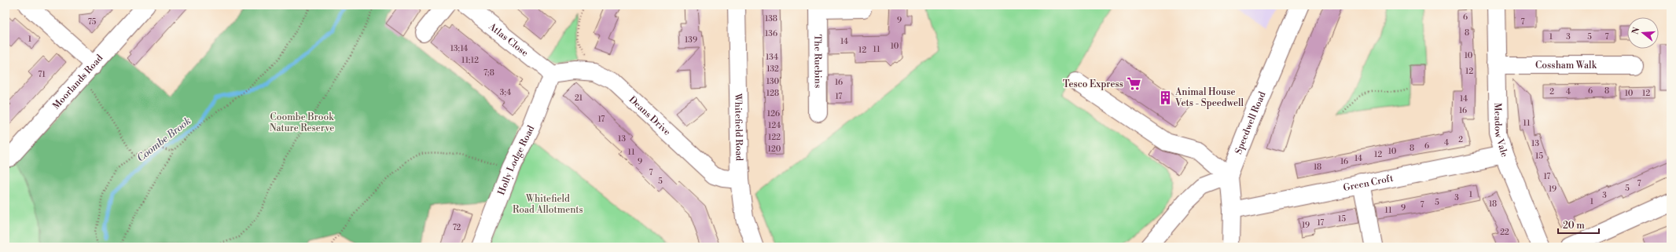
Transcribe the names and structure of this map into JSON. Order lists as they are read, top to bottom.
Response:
{
  "streets": {
    "street": [
      "Atlas Close",
      "The Ruebins",
      "Cossham Walk",
      "Moorlands Road",
      "Deans Drive",
      "Speedwell Road",
      "Whitefield Road",
      "Meadow Vale",
      "Holly Lodge Road",
      "Green Croft"
    ]
  },
  "crossings": [
    ["Atlas Close", "Deans Drive"],
    ["Atlas Close", "Holly Lodge Road"],
    ["Cossham Walk", "Meadow Vale"],
    ["Deans Drive", "Whitefield Road"],
    ["Deans Drive", "Holly Lodge Road"],
    ["Speedwell Road", "Green Croft"],
    ["Meadow Vale", "Green Croft"]
  ],
  "water": ["Coombe Brook"],
  "parks": ["Coombe Brook Nature Reserve", "Whitefield Road Allotments"],
  "places": {
    "supermarket": ["Tesco Express"],
    "building": ["Animal House Vets - Speedwell"]
  },
  "house_numbers": [
    "6",
    "138",
    "9",
    "75",
    "7",
    "8",
    "136",
    "1",
    "3",
    "5",
    "7",
    "1",
    "139",
    "14",
    "10",
    "13;14",
    "11",
    "12",
    "10",
    "134",
    "11;12",
    "132",
    "12",
    "7;8",
    "71",
    "130",
    "16",
    "6",
    "8",
    "2",
    "4",
    "3;4",
    "128",
    "10",
    "12",
    "17",
    "21",
    "14",
    "16",
    "126",
    "17",
    "11",
    "124",
    "122",
    "13",
    "2",
    "4",
    "13",
    "6",
    "8",
    "120",
    "10",
    "11",
    "12",
    "15",
    "14",
    "9",
    "16",
    "18",
    "7",
    "17",
    "5",
    "7",
    "5",
    "19",
    "1",
    "3",
    "3",
    "1",
    "5",
    "18",
    "7",
    "9",
    "11",
    "15",
    "17",
    "19",
    "72",
    "22"
  ],
  "scale_bar": "20 m",
  "north": "left"
}
